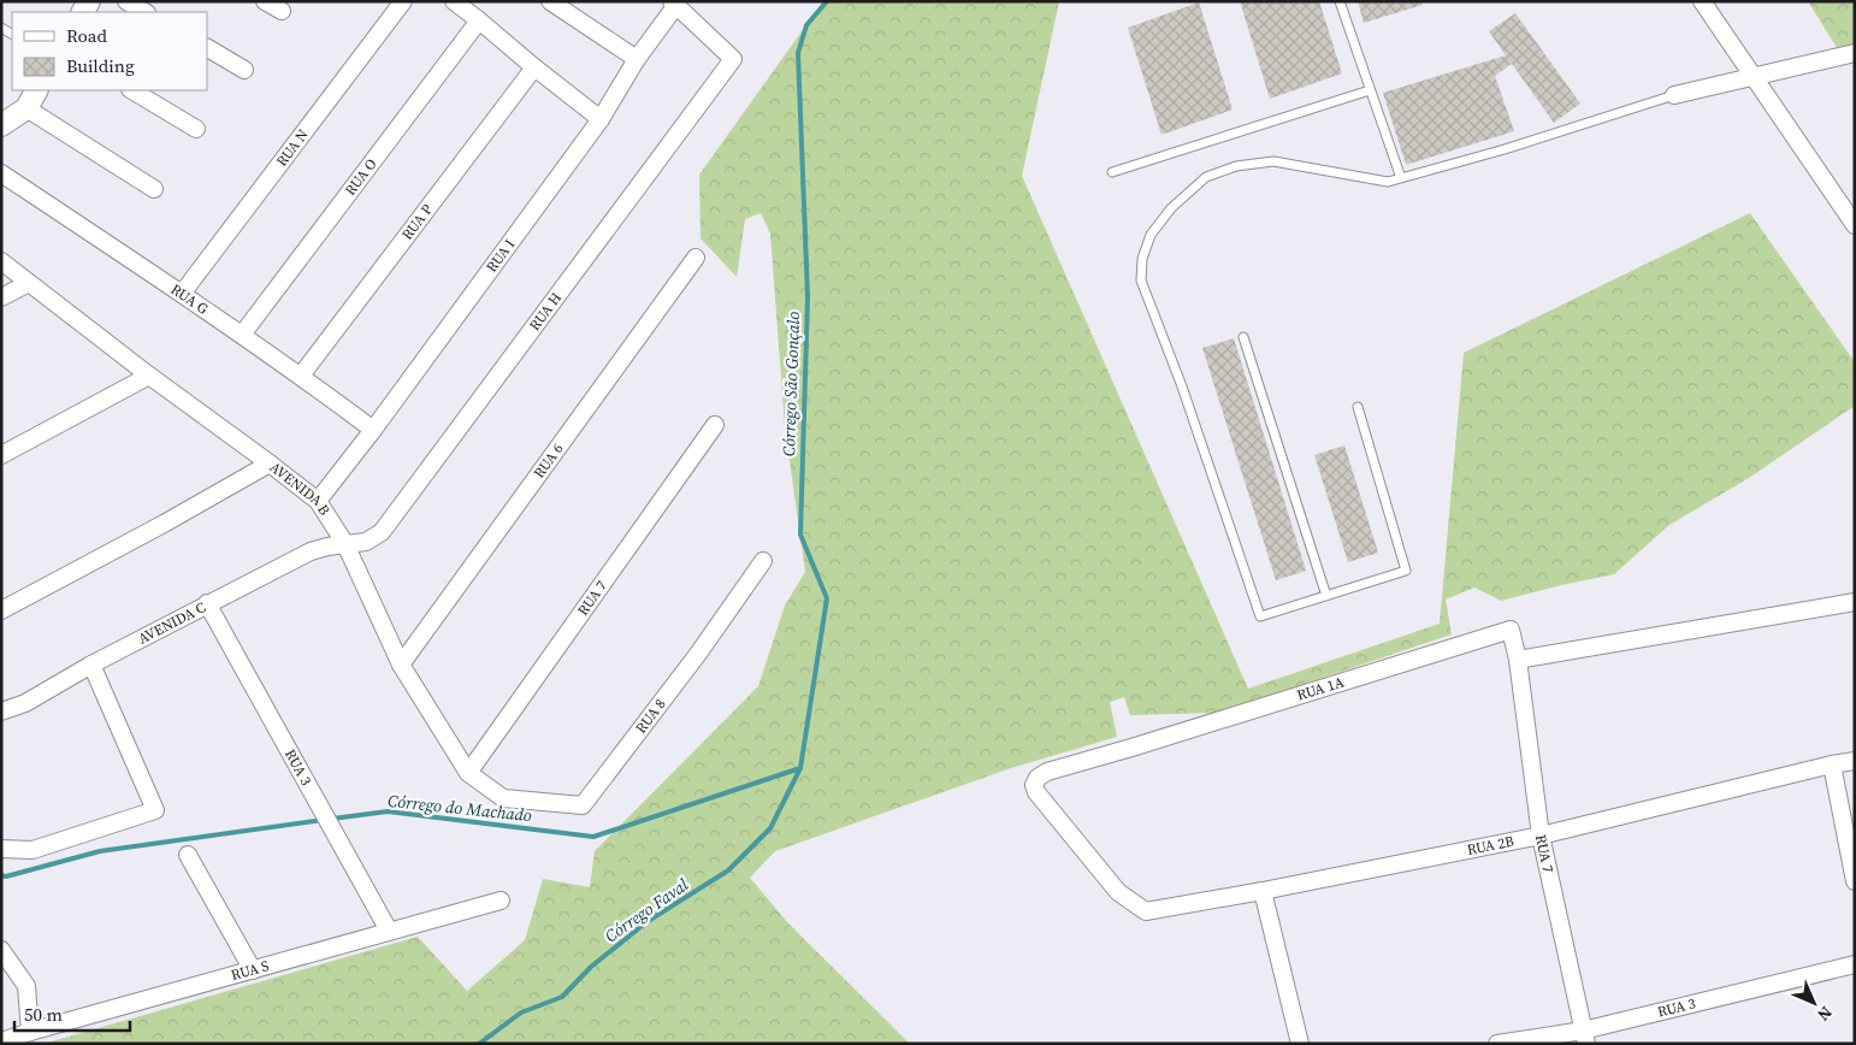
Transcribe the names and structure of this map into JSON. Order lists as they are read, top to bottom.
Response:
{
  "streets": {
    "street": [
      "RUA N",
      "RUA O",
      "RUA P",
      "RUA I",
      "RUA G",
      "RUA H",
      "RUA 6",
      "AVENIDA B",
      "RUA 7",
      "AVENIDA C",
      "RUA 1A",
      "RUA 8",
      "RUA 3",
      "RUA 2B",
      "RUA S"
    ]
  },
  "crossings": [
    ["RUA N", "RUA G"],
    ["RUA O", "RUA G"],
    ["RUA P", "RUA G"],
    ["RUA I", "RUA G"],
    ["RUA I", "RUA H"],
    ["RUA I", "AVENIDA B"],
    ["RUA H", "AVENIDA B"],
    ["RUA H", "AVENIDA C"],
    ["RUA 6", "AVENIDA B"],
    ["AVENIDA B", "RUA 7"],
    ["AVENIDA B", "AVENIDA C"],
    ["AVENIDA B", "RUA 8"],
    ["RUA 7", "RUA 1A"],
    ["RUA 7", "RUA 3"],
    ["RUA 7", "RUA 2B"],
    ["AVENIDA C", "RUA 3"],
    ["RUA 1A", "RUA 2B"],
    ["RUA 3", "RUA S"]
  ],
  "water": ["Córrego São Gonçalo", "Córrego do Machado", "Córrego Faval"],
  "legend": ["Road", "Building"],
  "scale_bar": "50 m",
  "north": "bottom right"
}
